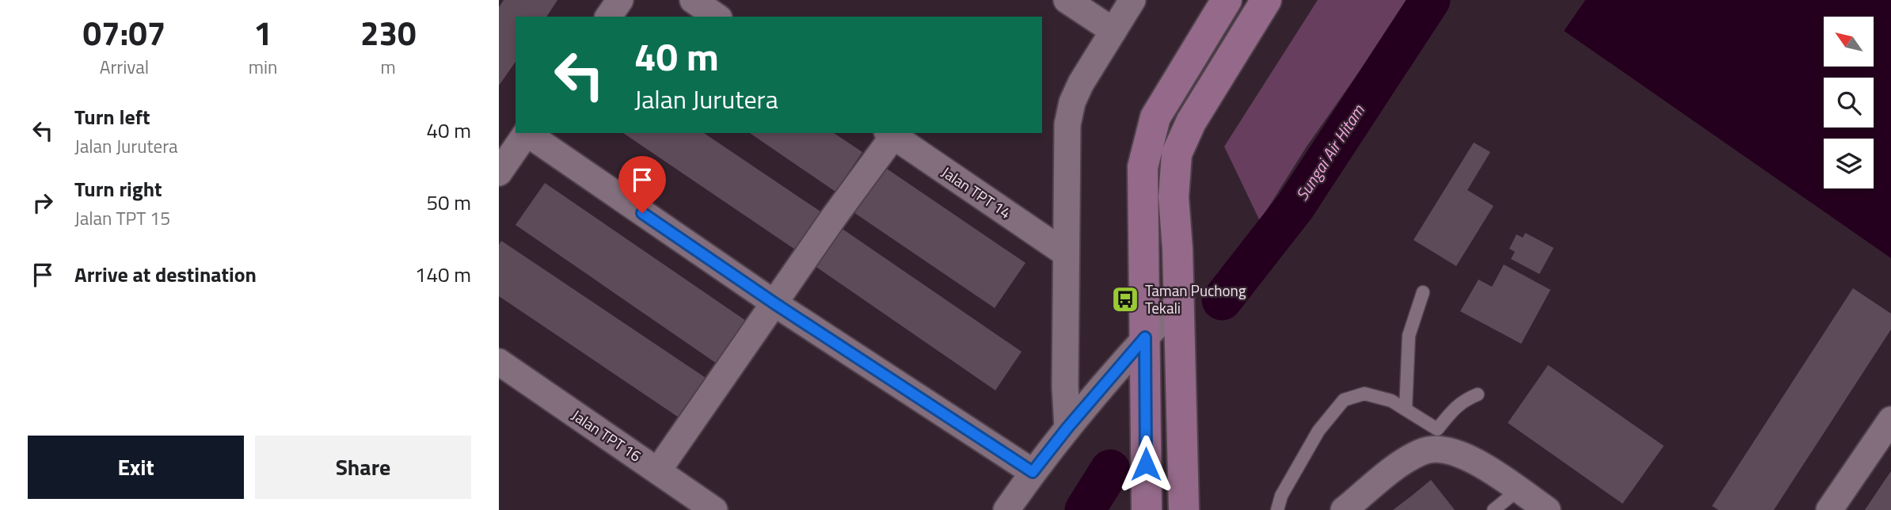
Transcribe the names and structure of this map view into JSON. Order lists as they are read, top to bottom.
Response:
{
  "streets": {
    "street": ["Jalan TPT 14", "Jalan TPT 16"]
  },
  "water": ["Sungai Air Hitam"],
  "places": {
    "bus stop": ["Taman Puchong Tekali"]
  },
  "north": "top left",
  "page": {
    "eta": [
      "07:07",
      "Arrival",
      "1",
      "min",
      "230",
      "m"
    ],
    "turn": ["40 m", "Jalan Jurutera"],
    "list": [
      {
        "name": "Turn left",
        "note": "Jalan Jurutera",
        "value": "40 m"
      },
      {
        "name": "Turn right",
        "note": "Jalan TPT 15",
        "value": "50 m"
      },
      {
        "name": "Arrive at destination",
        "value": "140 m"
      }
    ],
    "buttons": ["Exit", "Share"]
  }
}
